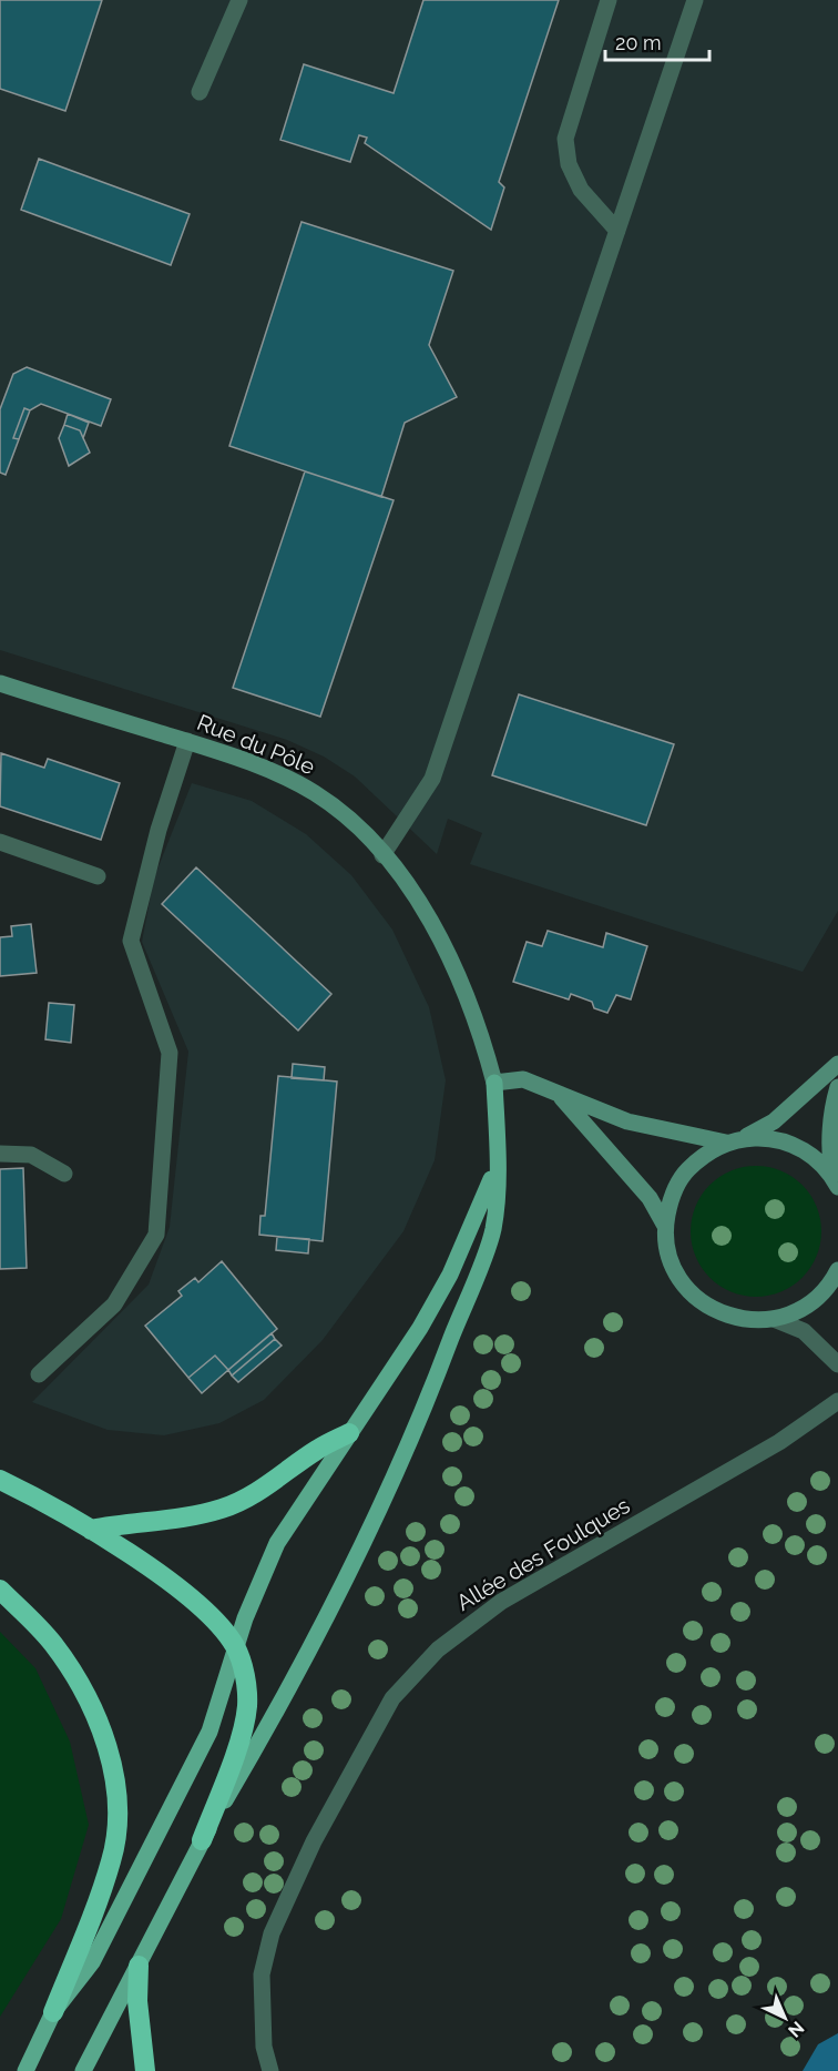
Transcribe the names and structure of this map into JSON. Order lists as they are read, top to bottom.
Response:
{
  "streets": {
    "street": ["Rue du Pôle", "Allée des Foulques"]
  },
  "scale_bar": "20 m",
  "north": "bottom right"
}
